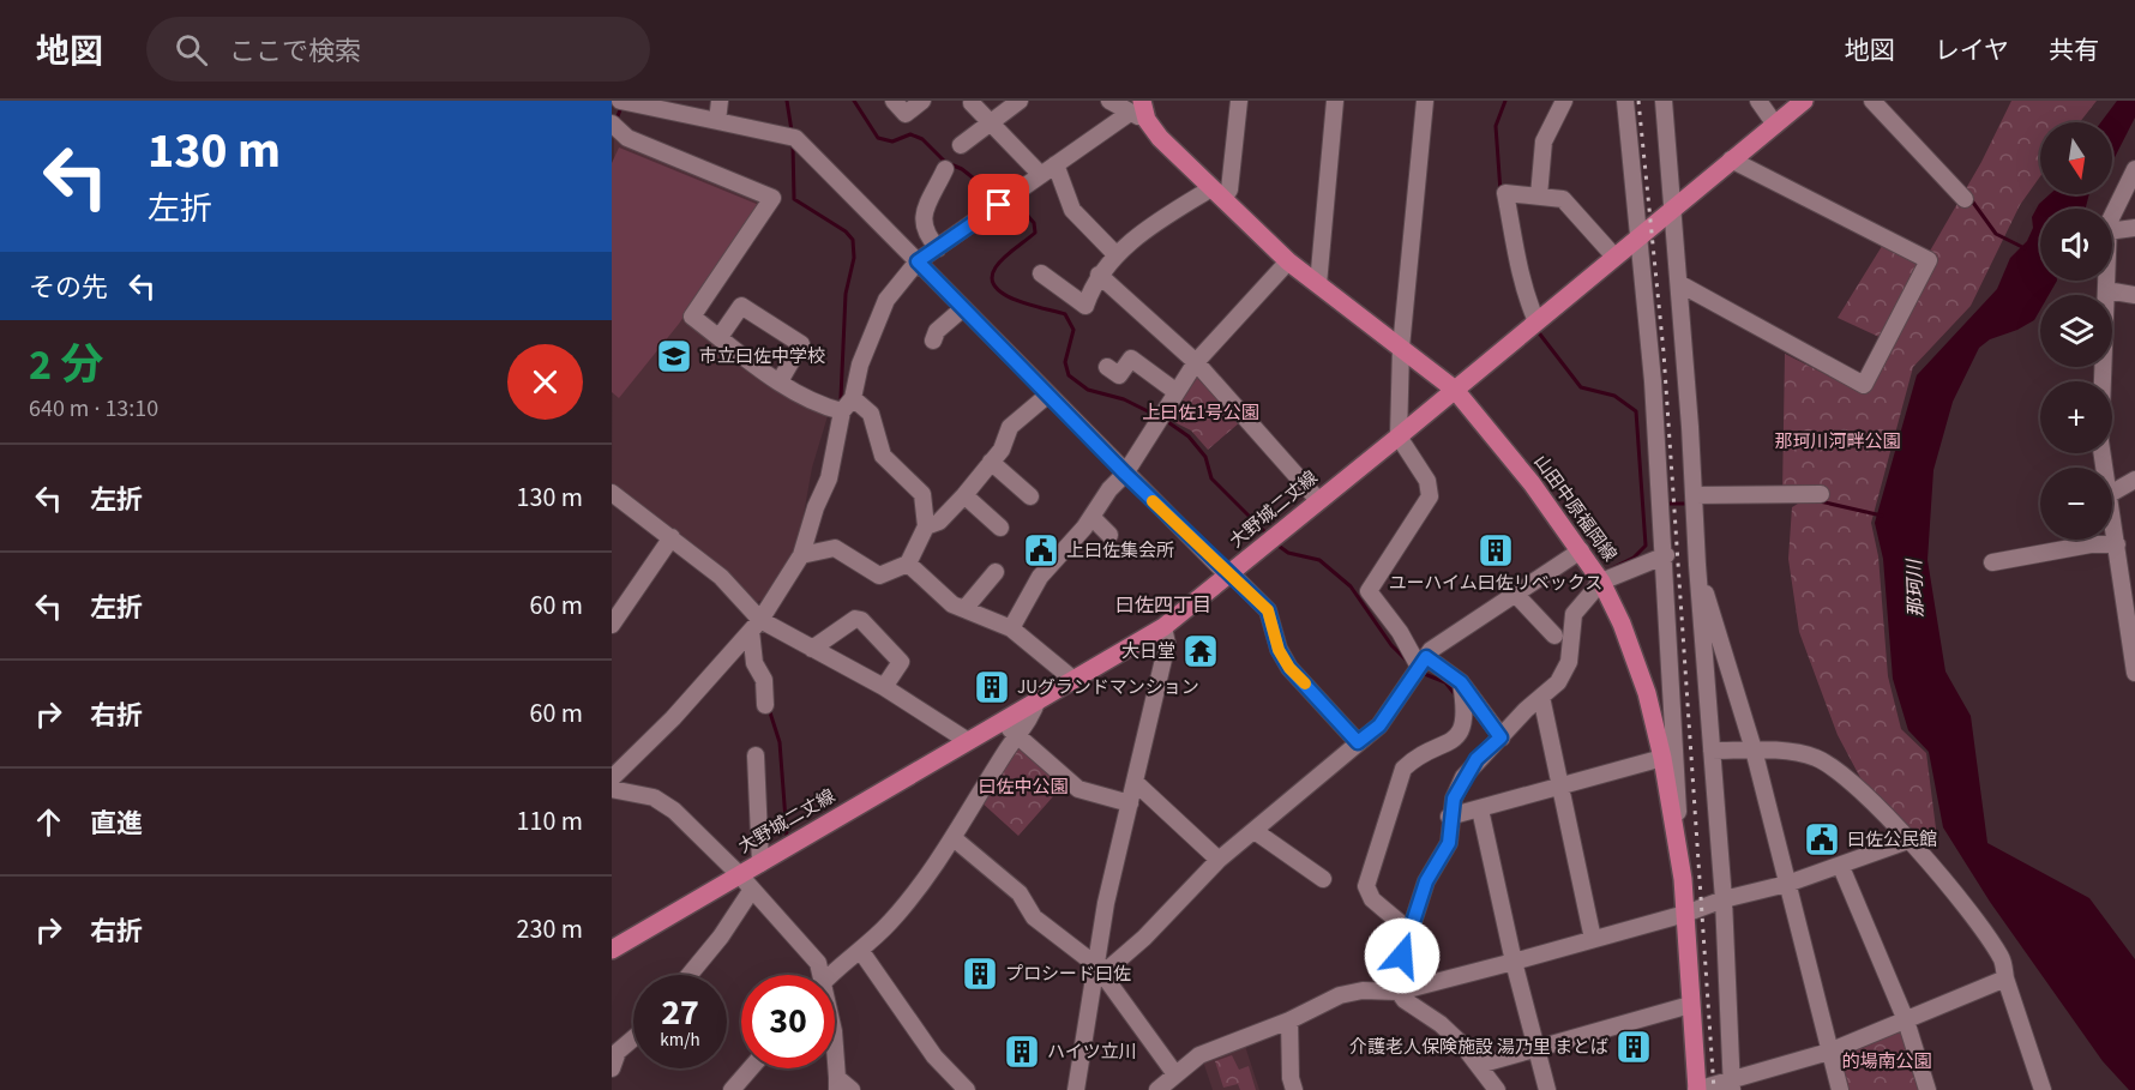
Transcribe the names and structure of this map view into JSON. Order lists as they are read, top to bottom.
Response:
{
  "streets": {
    "main road": ["山田中原福岡線", "大野城二丈線"]
  },
  "crossings": [
    ["山田中原福岡線", "大野城二丈線"]
  ],
  "districts": ["曰佐四丁目"],
  "water": ["那珂川"],
  "parks": [
    "上曰佐1号公園",
    "那珂川河畔公園",
    "曰佐中公園",
    "的場南公園"
  ],
  "places": {
    "school or university": ["市立曰佐中学校"],
    "public building": ["上曰佐集会所", "曰佐公民館"],
    "building": [
      "ユーハイム曰佐リベックス",
      "JUグランドマンション",
      "プロシード曰佐",
      "介護老人保険施設 湯乃里 まとば",
      "ハイツ立川"
    ],
    "temple": ["大日堂"]
  },
  "north": "bottom",
  "page": {
    "header": "地図",
    "search": "ここで検索",
    "nav": ["地図", "レイヤ", "共有"],
    "turn": ["130 m", "左折"],
    "map_buttons": ["+", "−"],
    "then": "その先",
    "heading": ["2 分", "640 m · 13:10"],
    "list": [
      {
        "name": "左折",
        "value": "130 m"
      },
      {
        "name": "左折",
        "value": "60 m"
      },
      {
        "name": "右折",
        "value": "60 m"
      },
      {
        "name": "直進",
        "value": "110 m"
      },
      {
        "name": "右折",
        "value": "230 m"
      }
    ],
    "speed": "27 km/h",
    "limit": "30"
  }
}
